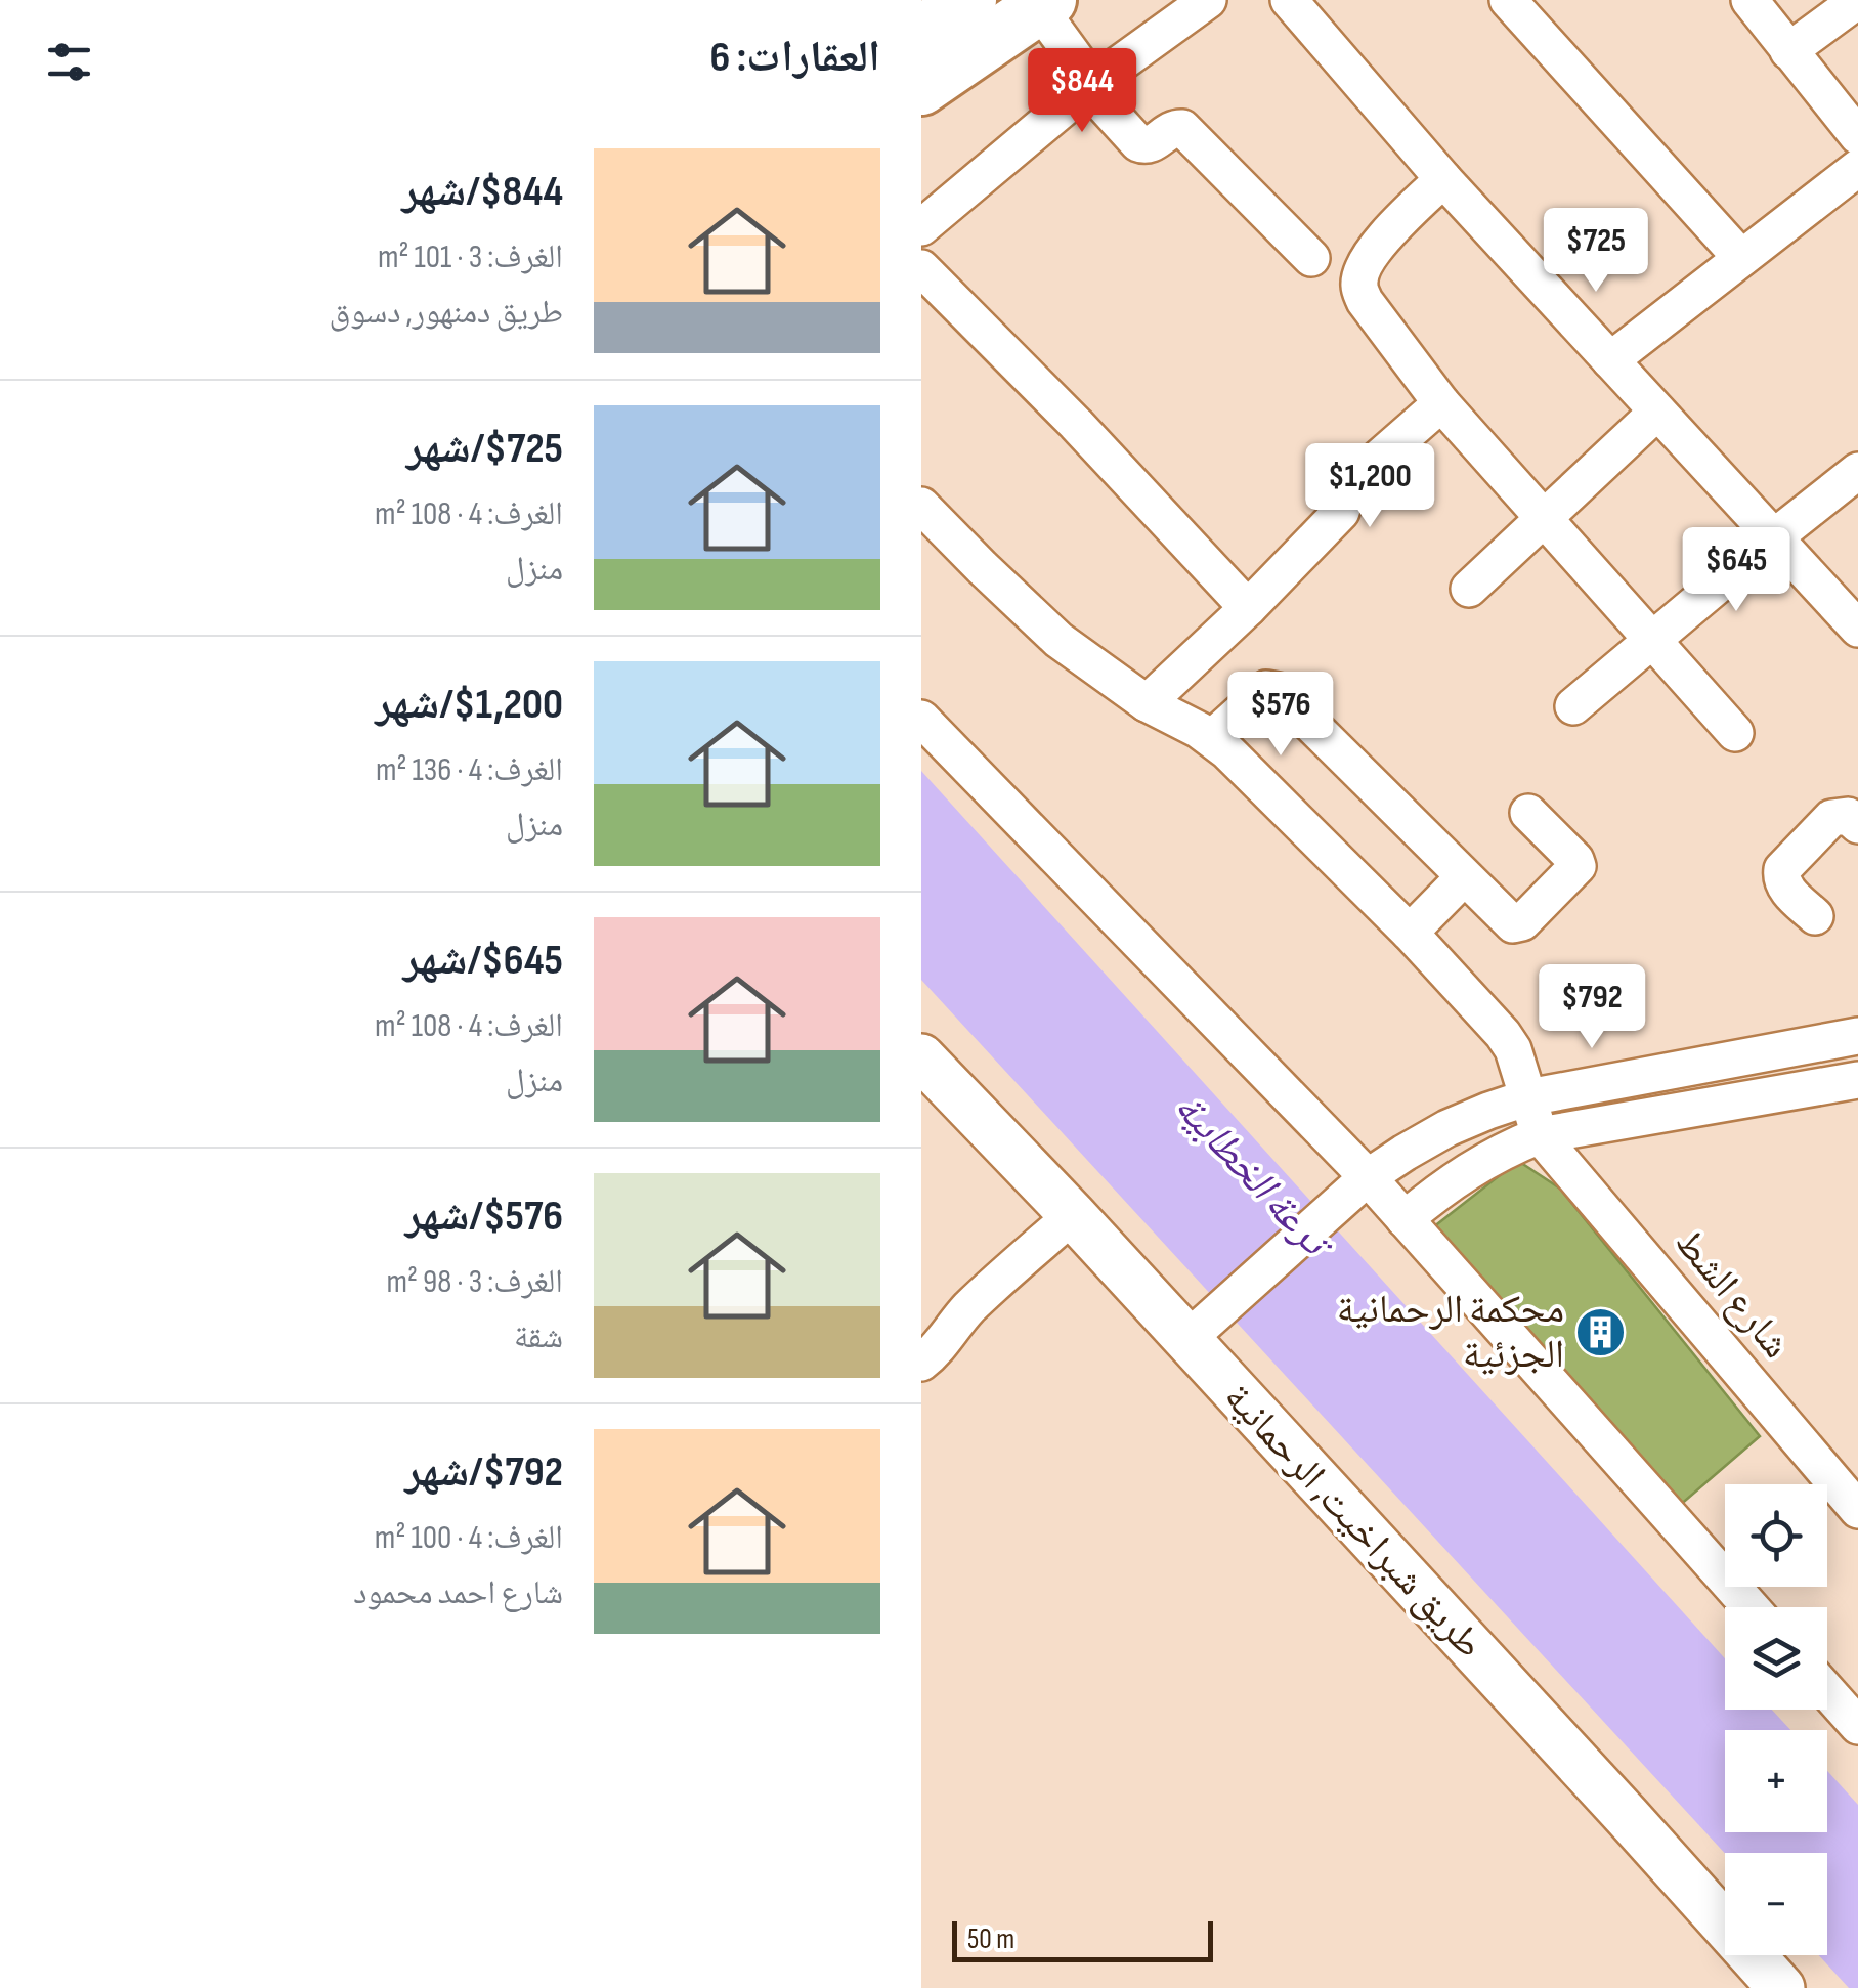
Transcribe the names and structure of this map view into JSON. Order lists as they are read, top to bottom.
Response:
{
  "streets": {
    "main road": ["طريق شبراخيت, الرحمانية"],
    "street": ["شارع الشط"]
  },
  "water": ["ترعة الخطابية"],
  "places": {
    "building": ["محكمة الرحمانية الجزئية"]
  },
  "scale_bar": "50 m",
  "page": {
    "heading": "العقارات: 6",
    "price": [
      "$844",
      "$725",
      "$1,200",
      "$645",
      "$576",
      "$792"
    ],
    "list": [
      {
        "name": "$844/شهر",
        "note": "الغرف: 3 · 101 m² · طريق دمنهور, دسوق"
      },
      {
        "name": "$725/شهر",
        "note": "الغرف: 4 · 108 m² · منزل"
      },
      {
        "name": "$1,200/شهر",
        "note": "الغرف: 4 · 136 m² · منزل"
      },
      {
        "name": "$645/شهر",
        "note": "الغرف: 4 · 108 m² · منزل"
      },
      {
        "name": "$576/شهر",
        "note": "الغرف: 3 · 98 m² · شقة"
      },
      {
        "name": "$792/شهر",
        "note": "الغرف: 4 · 100 m² · شارع احمد محمود"
      }
    ],
    "map_buttons": ["+", "−"],
    "scale": "50 m"
  }
}
